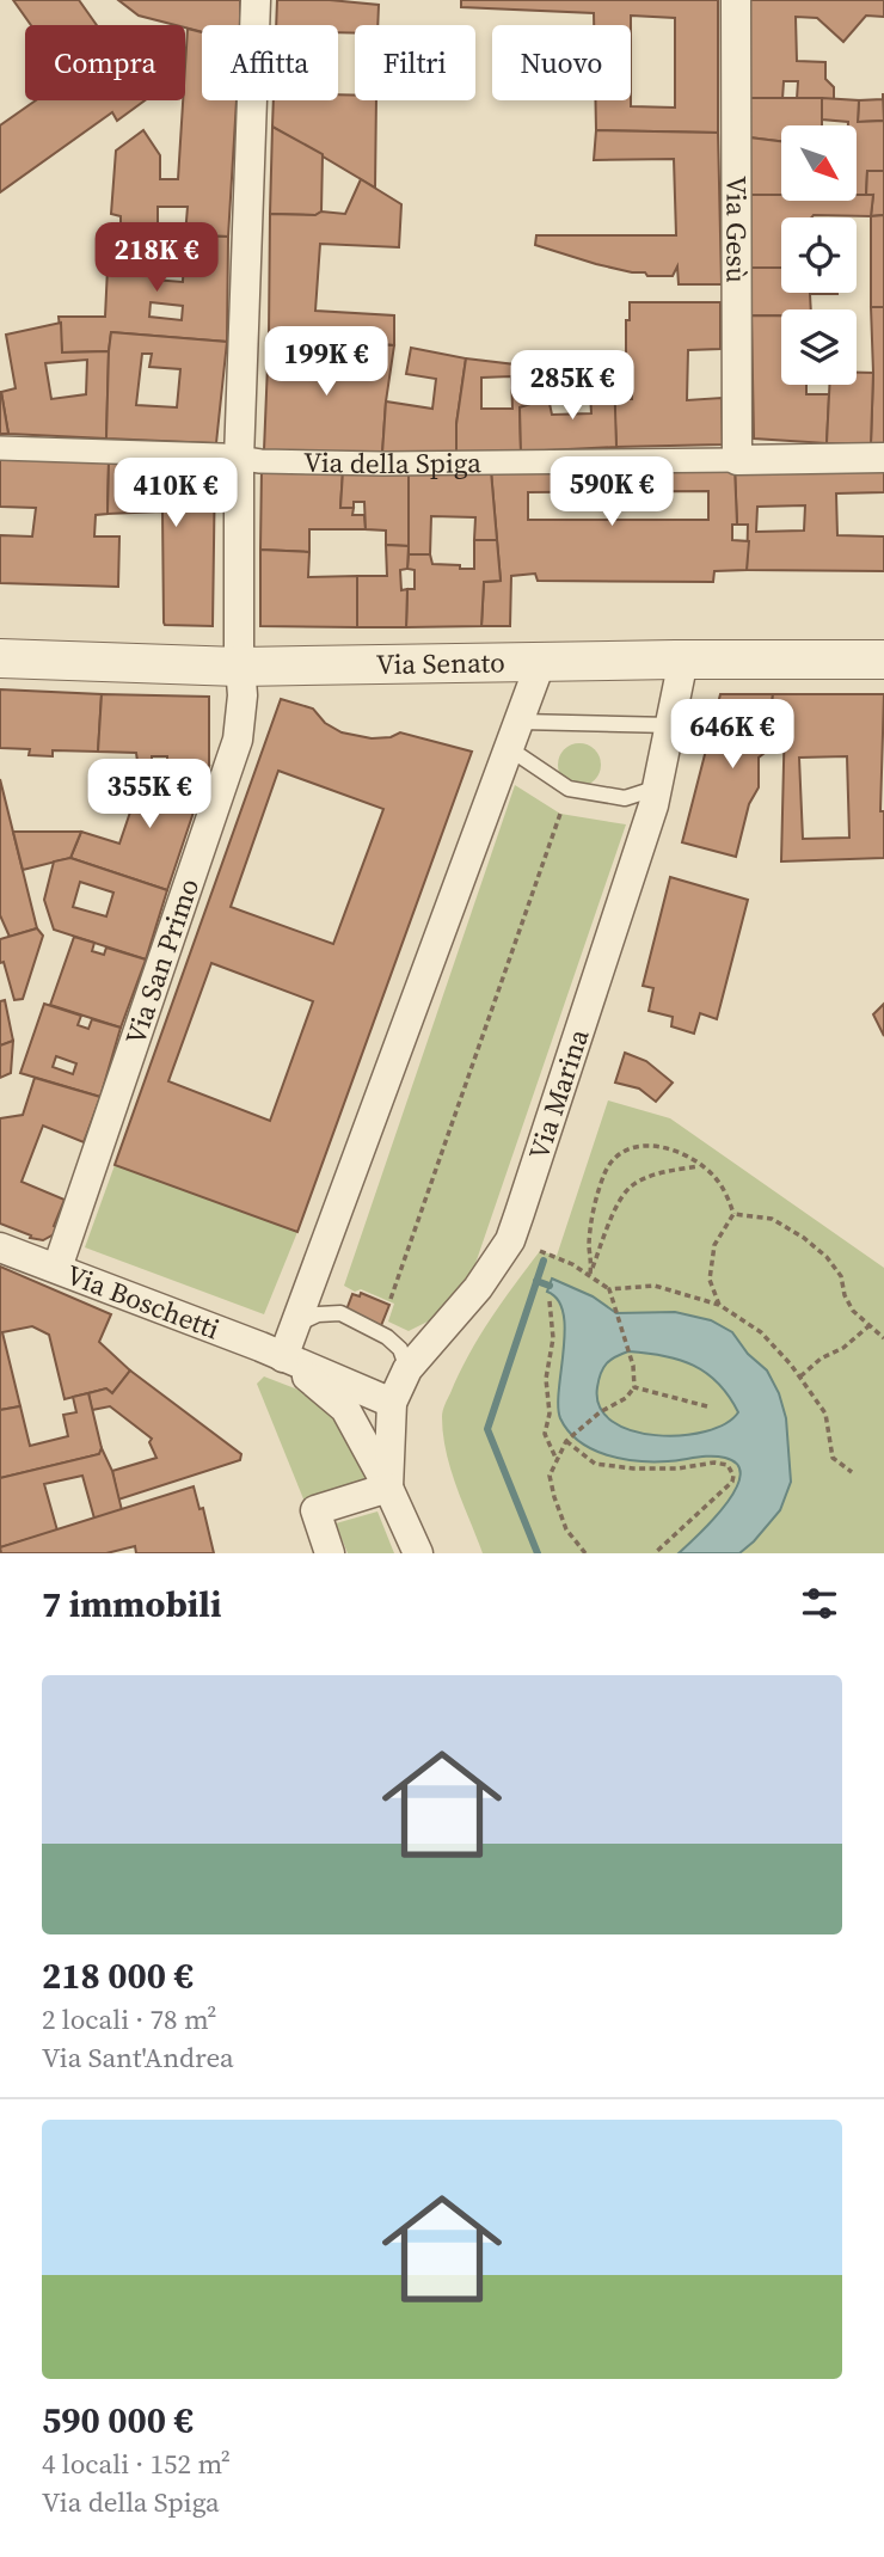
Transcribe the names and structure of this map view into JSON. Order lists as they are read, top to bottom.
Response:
{
  "streets": {
    "street": [
      "Via Gesù",
      "Via della Spiga",
      "Via Senato",
      "Via San Primo",
      "Via Marina",
      "Via Boschetti"
    ]
  },
  "crossings": [
    ["Via Gesù", "Via della Spiga"],
    ["Via della Spiga", "Via San Primo"],
    ["Via Senato", "Via San Primo"],
    ["Via Senato", "Via Marina"],
    ["Via San Primo", "Via Boschetti"],
    ["Via Marina", "Via Boschetti"]
  ],
  "north": "bottom right",
  "page": {
    "chip": [
      "Compra",
      "Affitta",
      "Filtri",
      "Nuovo"
    ],
    "price": [
      "218K €",
      "199K €",
      "285K €",
      "590K €",
      "410K €",
      "646K €",
      "355K €"
    ],
    "heading": "7 immobili",
    "list": [
      {
        "name": "218 000 €",
        "note": "2 locali · 78 m² · Via Sant'Andrea"
      },
      {
        "name": "590 000 €",
        "note": "4 locali · 152 m² · Via della Spiga"
      }
    ]
  }
}
